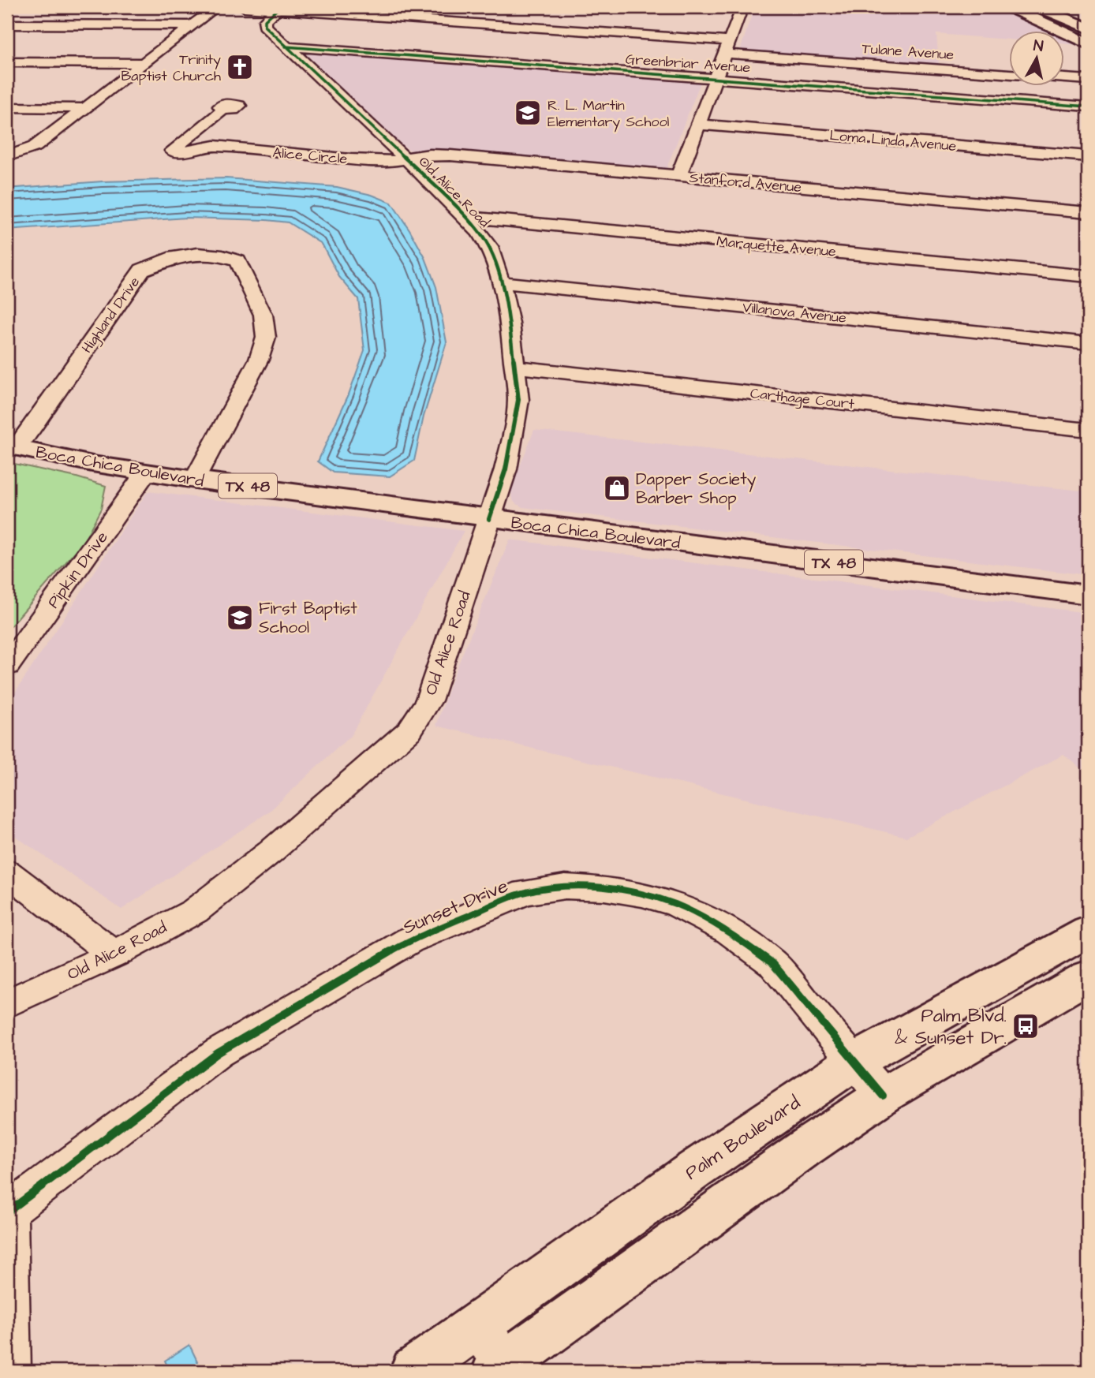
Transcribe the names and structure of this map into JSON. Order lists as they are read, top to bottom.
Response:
{
  "streets": {
    "main road": ["Boca Chica Boulevard", "TX 48", "Palm Boulevard"],
    "street": [
      "Tulane Avenue",
      "Greenbriar Avenue",
      "Loma Linda Avenue",
      "Alice Circle",
      "Stanford Avenue",
      "Old Alice Road",
      "Marquette Avenue",
      "Villanova Avenue",
      "Highland Drive",
      "Carthage Court",
      "Pipkin Drive",
      "Sunset Drive"
    ]
  },
  "crossings": [
    ["Tulane Avenue", "Old Alice Road"],
    ["Greenbriar Avenue", "Old Alice Road"],
    ["Alice Circle", "Stanford Avenue"],
    ["Alice Circle", "Old Alice Road"],
    ["Stanford Avenue", "Old Alice Road"],
    ["Old Alice Road", "Marquette Avenue"],
    ["Old Alice Road", "Villanova Avenue"],
    ["Old Alice Road", "Carthage Court"],
    ["Old Alice Road", "Boca Chica Boulevard"],
    ["Highland Drive", "Boca Chica Boulevard"],
    ["Boca Chica Boulevard", "Pipkin Drive"],
    ["Sunset Drive", "Palm Boulevard"]
  ],
  "places": {
    "church": ["Trinity Baptist Church"],
    "school or university": ["R. L. Martin Elementary School", "First Baptist School"],
    "shop": ["Dapper Society Barber Shop"],
    "bus stop": ["Palm Blvd. & Sunset Dr."]
  },
  "north": "top"
}
